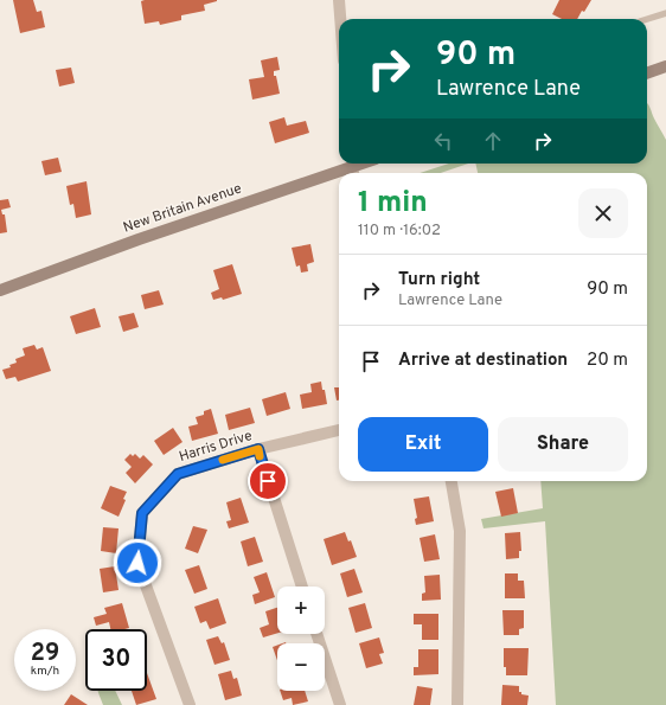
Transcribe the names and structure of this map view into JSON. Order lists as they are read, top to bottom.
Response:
{
  "streets": {
    "main road": ["New Britain Avenue"],
    "street": ["Harris Drive"]
  },
  "page": {
    "turn": ["90 m", "Lawrence Lane"],
    "heading": ["1 min", "110 m · 16:02"],
    "list": [
      {
        "name": "Turn right",
        "note": "Lawrence Lane",
        "value": "90 m"
      },
      {
        "name": "Arrive at destination",
        "value": "20 m"
      }
    ],
    "buttons": ["Exit", "Share"],
    "map_buttons": ["+", "−"],
    "speed": "29 km/h",
    "limit": "30"
  }
}
